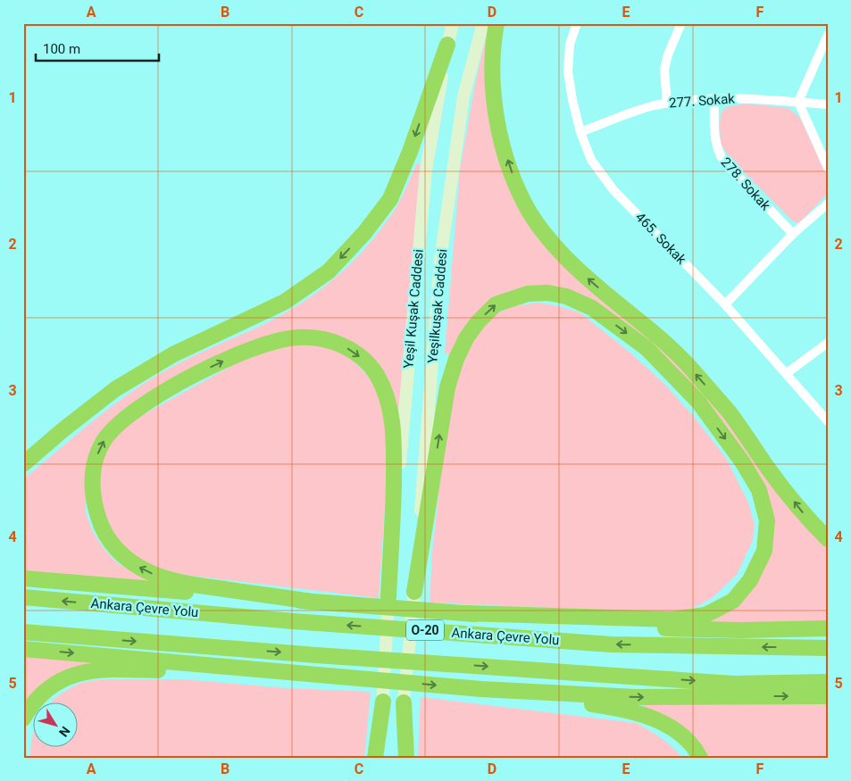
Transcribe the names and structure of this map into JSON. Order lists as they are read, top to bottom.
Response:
{
  "streets": {
    "highway": ["Ankara Çevre Yolu", "O-20"],
    "main road": ["Yeşilkuşak Caddesi", "Yeşil Kuşak Caddesi"],
    "street": ["277. Sokak", "278. Sokak", "465. Sokak"]
  },
  "crossings": [
    ["277. Sokak", "278. Sokak"],
    ["277. Sokak", "465. Sokak"]
  ],
  "scale_bar": "100 m",
  "north": "bottom right",
  "grid": {
    "columns": [
      "A",
      "B",
      "C",
      "D",
      "E",
      "F"
    ],
    "rows": [
      "1",
      "2",
      "3",
      "4",
      "5"
    ]
  }
}
